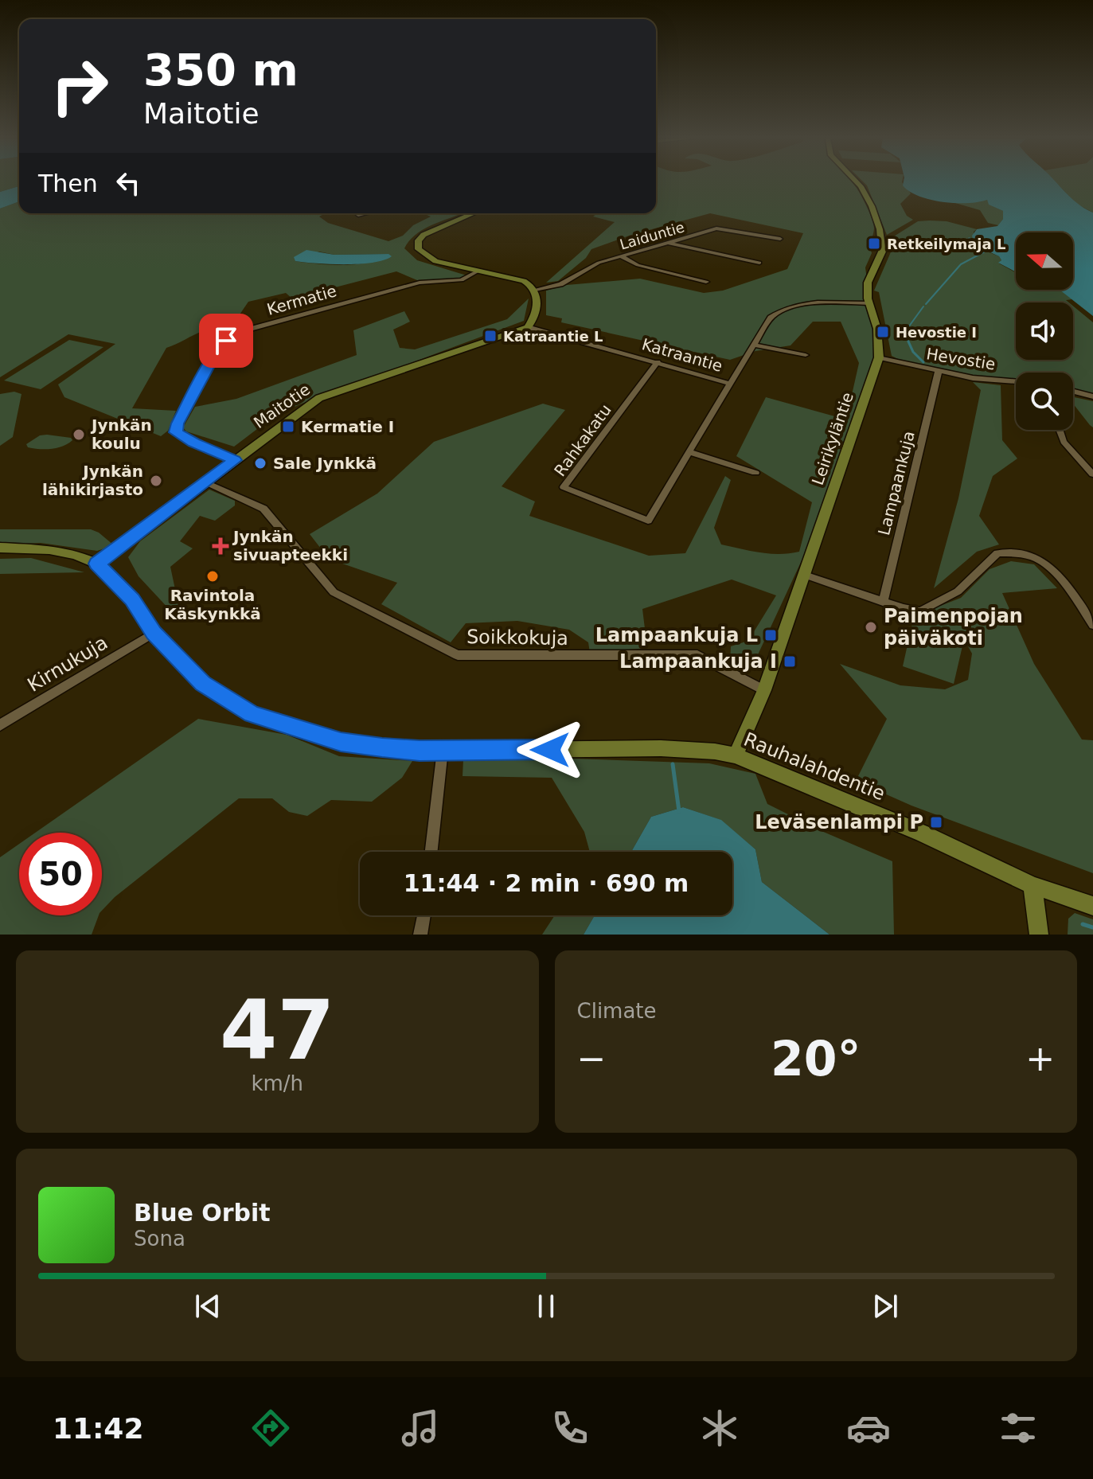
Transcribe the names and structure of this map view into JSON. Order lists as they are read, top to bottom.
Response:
{
  "streets": {
    "street": [
      "Laiduntie",
      "Kermatie",
      "Katraantie",
      "Hevostie",
      "Maitotie",
      "Leirikyläntie",
      "Rahkakatu",
      "Lampaankuja",
      "Soikkokuja",
      "Kirnukuja",
      "Rauhalahdentie"
    ]
  },
  "crossings": [
    ["Kermatie", "Maitotie"],
    ["Katraantie", "Maitotie"],
    ["Katraantie", "Leirikyläntie"],
    ["Katraantie", "Rahkakatu"],
    ["Hevostie", "Leirikyläntie"],
    ["Hevostie", "Lampaankuja"],
    ["Maitotie", "Soikkokuja"],
    ["Maitotie", "Rauhalahdentie"],
    ["Leirikyläntie", "Soikkokuja"],
    ["Leirikyläntie", "Rauhalahdentie"],
    ["Kirnukuja", "Rauhalahdentie"]
  ],
  "places": {
    "transit": [
      "Retkeilymaja L",
      "Hevostie I",
      "Katraantie L",
      "Kermatie I",
      "Lampaankuja L",
      "Lampaankuja I",
      "Leväsenlampi P"
    ],
    "other": [
      "Jynkän koulu",
      "Sale Jynkkä",
      "Jynkän lähikirjasto",
      "Ravintola Käskynkkä",
      "Paimenpojan päiväkoti"
    ],
    "health": ["Jynkän sivuapteekki"]
  },
  "north": "left",
  "page": {
    "turn": ["350 m", "Maitotie"],
    "then": "Then",
    "limit": "50",
    "trip": "11:44 · 2 min · 690 m",
    "tile": [
      ["47", "km/h"],
      "Climate"
    ],
    "heat": ["−", "20°", "+"],
    "song": ["Blue Orbit", "Sona"],
    "tabs": "11:42"
  }
}
